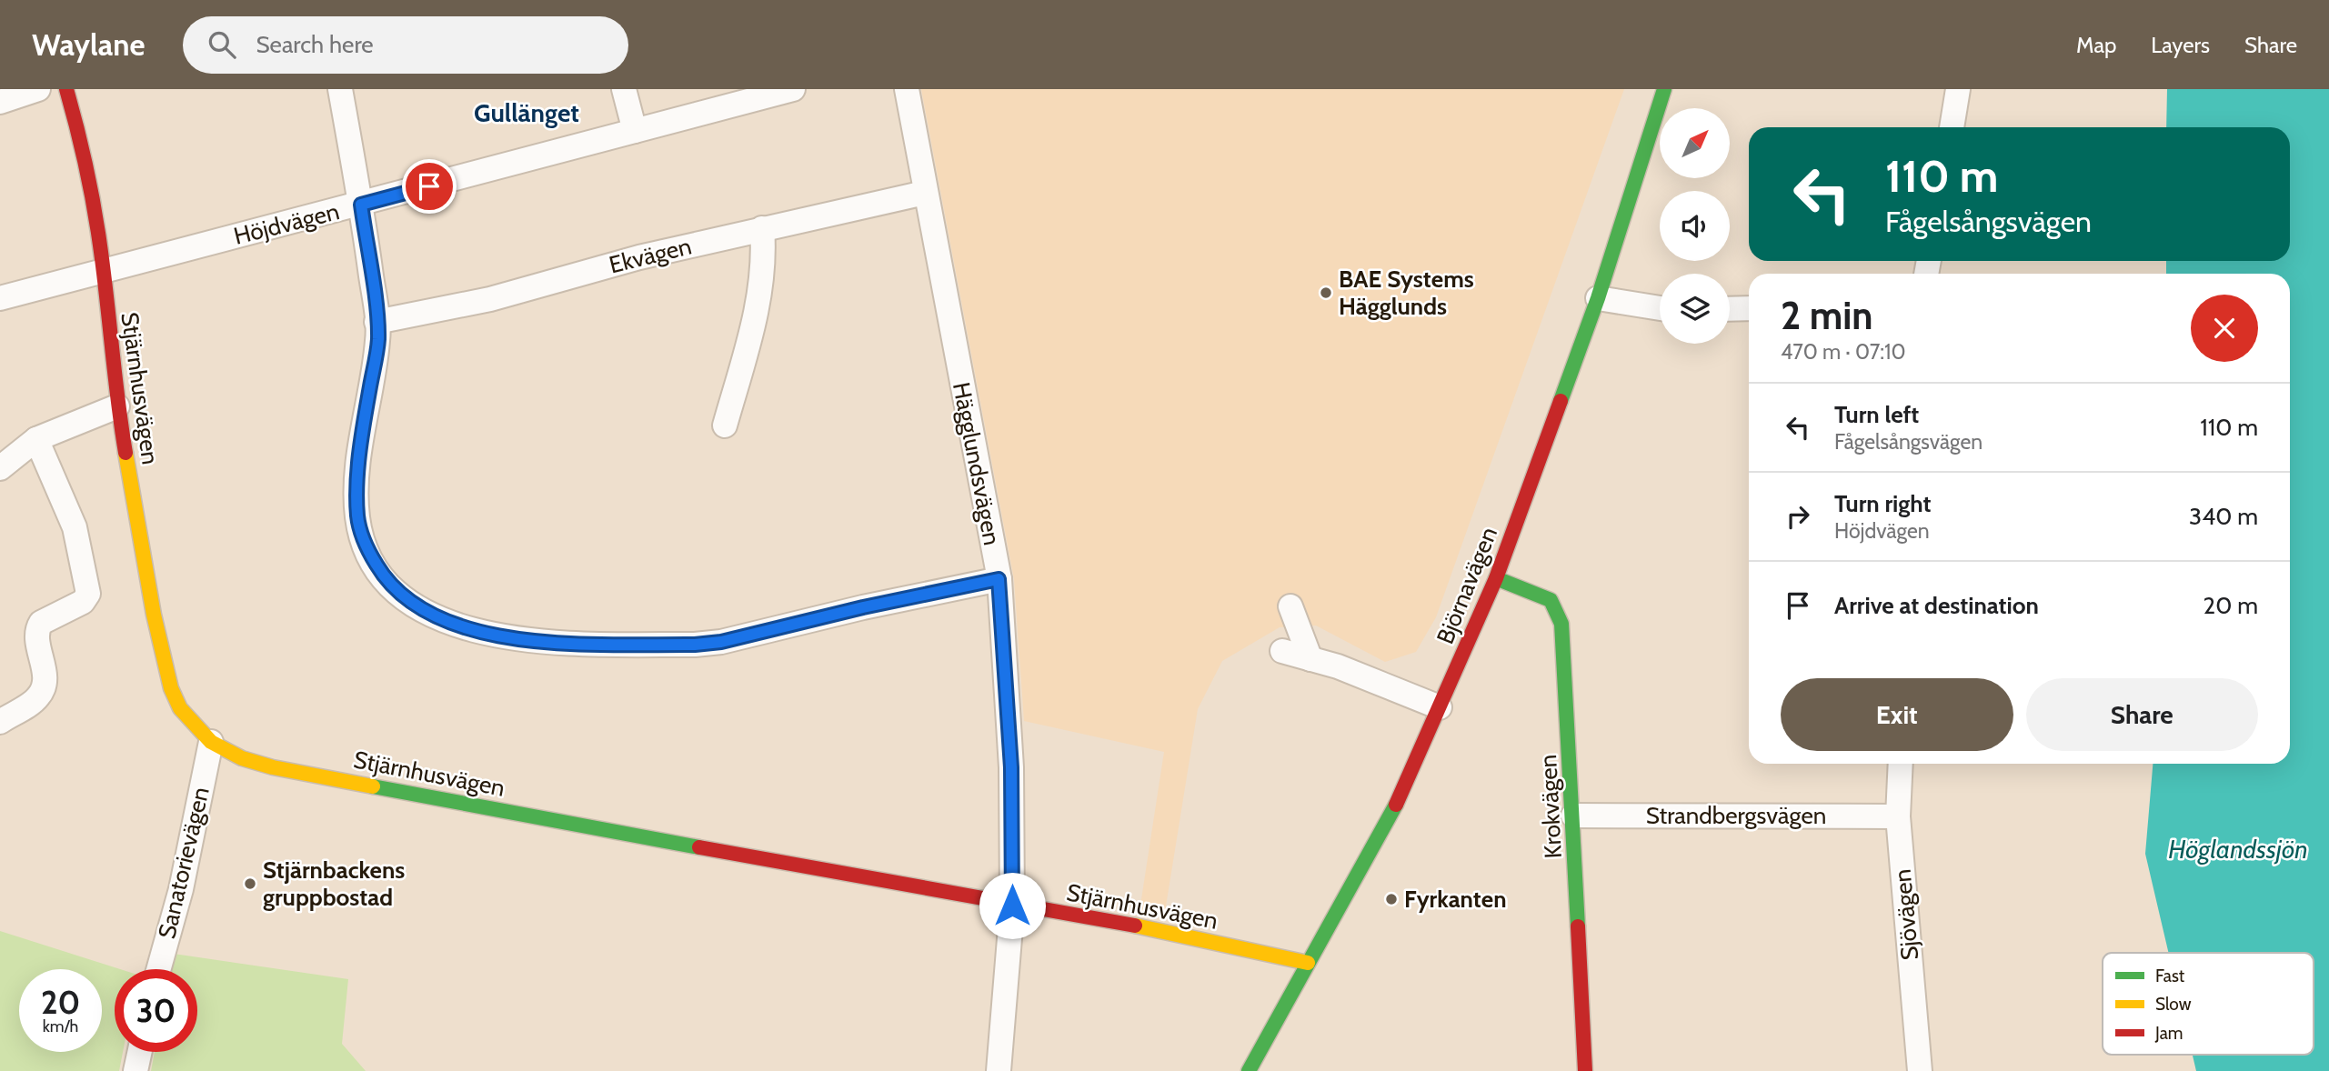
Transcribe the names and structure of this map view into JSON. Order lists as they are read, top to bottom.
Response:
{
  "streets": {
    "street": [
      "Höjdvägen",
      "Ekvägen",
      "Stjärnhusvägen",
      "Hägglundsvägen",
      "Björnavägen",
      "Krokvägen",
      "Strandbergsvägen",
      "Sanatorievägen",
      "Sjövägen"
    ]
  },
  "crossings": [
    ["Höjdvägen", "Stjärnhusvägen"],
    ["Ekvägen", "Hägglundsvägen"],
    ["Stjärnhusvägen", "Hägglundsvägen"],
    ["Stjärnhusvägen", "Björnavägen"],
    ["Stjärnhusvägen", "Sanatorievägen"],
    ["Björnavägen", "Krokvägen"],
    ["Krokvägen", "Strandbergsvägen"],
    ["Strandbergsvägen", "Sjövägen"]
  ],
  "districts": ["Gullänget"],
  "water": ["Höglandssjön"],
  "places": ["BAE Systems Hägglunds", "Stjärnbackens gruppbostad", "Fyrkanten"],
  "legend": ["Fast", "Slow", "Jam"],
  "north": "top right",
  "page": {
    "header": "Waylane",
    "search": "Search here",
    "nav": ["Map", "Layers", "Share"],
    "turn": ["110 m", "Fågelsångsvägen"],
    "heading": ["2 min", "470 m · 07:10"],
    "list": [
      {
        "name": "Turn left",
        "note": "Fågelsångsvägen",
        "value": "110 m"
      },
      {
        "name": "Turn right",
        "note": "Höjdvägen",
        "value": "340 m"
      },
      {
        "name": "Arrive at destination",
        "value": "20 m"
      }
    ],
    "buttons": ["Exit", "Share"],
    "speed": "20 km/h",
    "limit": "30"
  }
}
